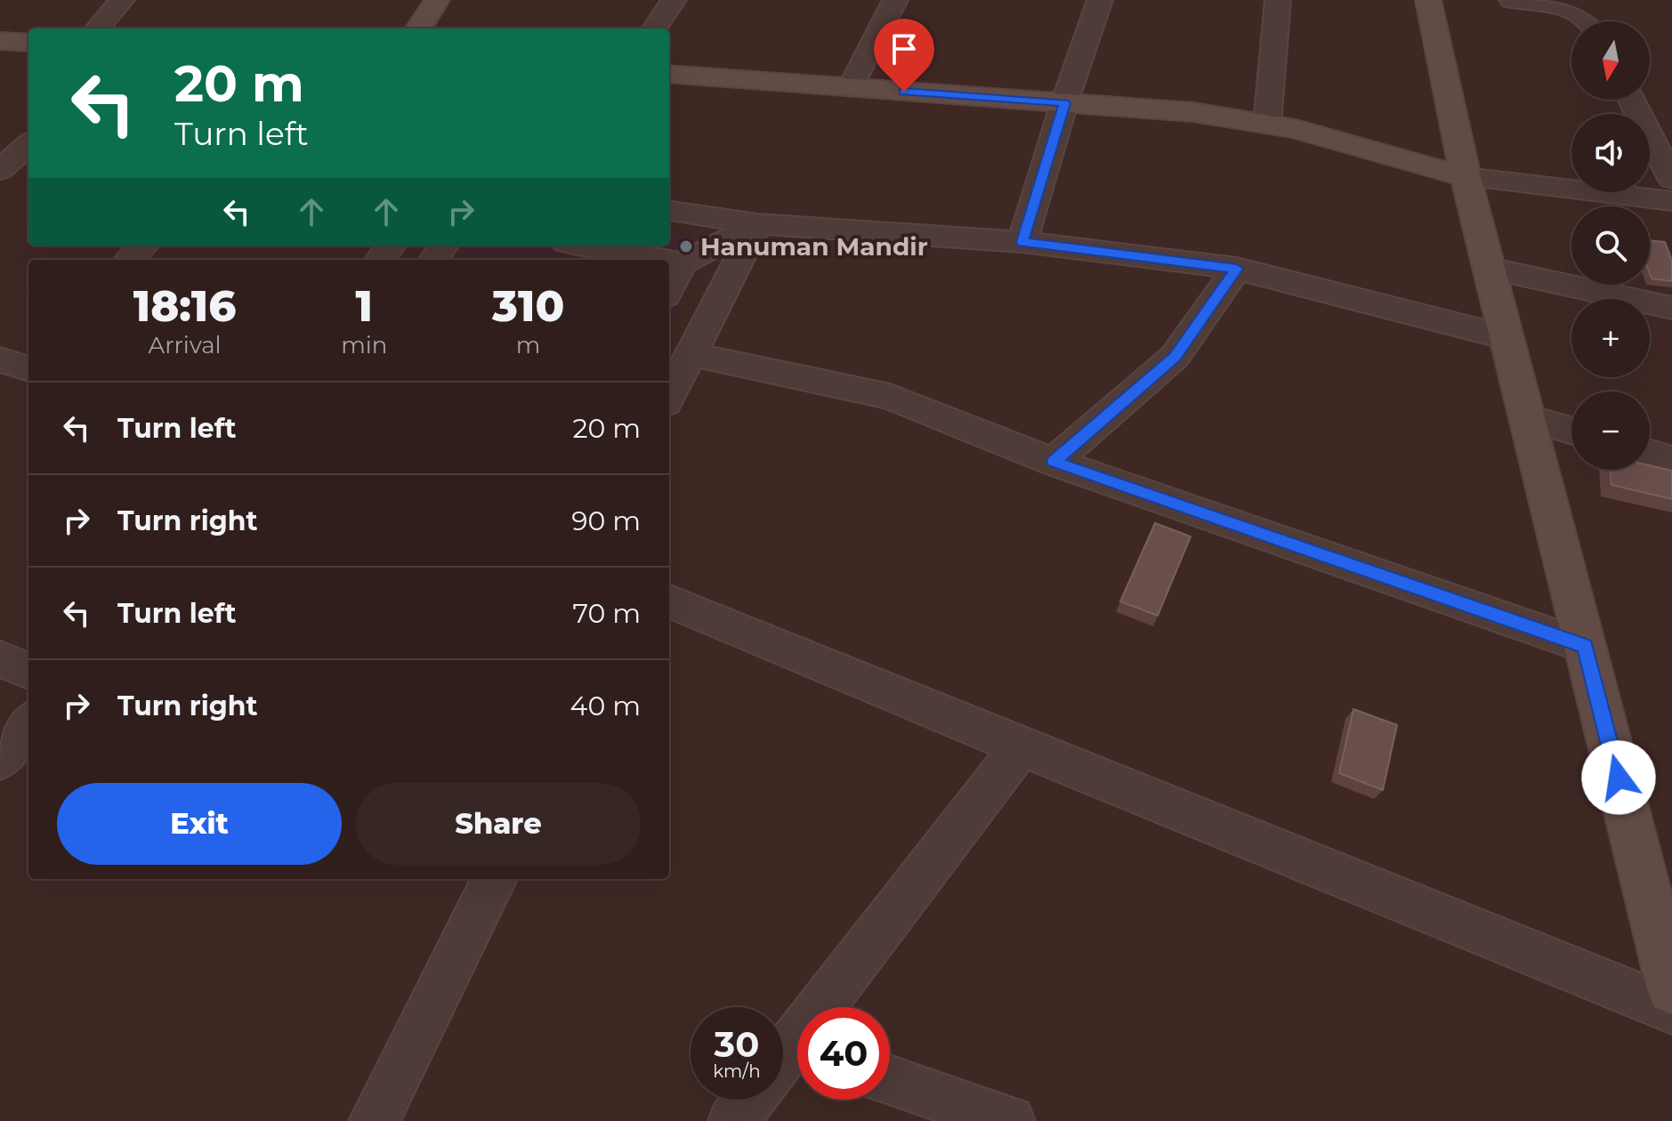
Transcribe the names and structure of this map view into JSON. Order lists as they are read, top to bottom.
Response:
{
  "places": ["Hanuman Mandir"],
  "north": "bottom",
  "page": {
    "map_buttons": ["+", "−"],
    "turn": ["20 m", "Turn left"],
    "eta": [
      "18:16",
      "Arrival",
      "1",
      "min",
      "310",
      "m"
    ],
    "list": [
      {
        "name": "Turn left",
        "value": "20 m"
      },
      {
        "name": "Turn right",
        "value": "90 m"
      },
      {
        "name": "Turn left",
        "value": "70 m"
      },
      {
        "name": "Turn right",
        "value": "40 m"
      }
    ],
    "buttons": ["Exit", "Share"],
    "speed": "30 km/h",
    "limit": "40"
  }
}
